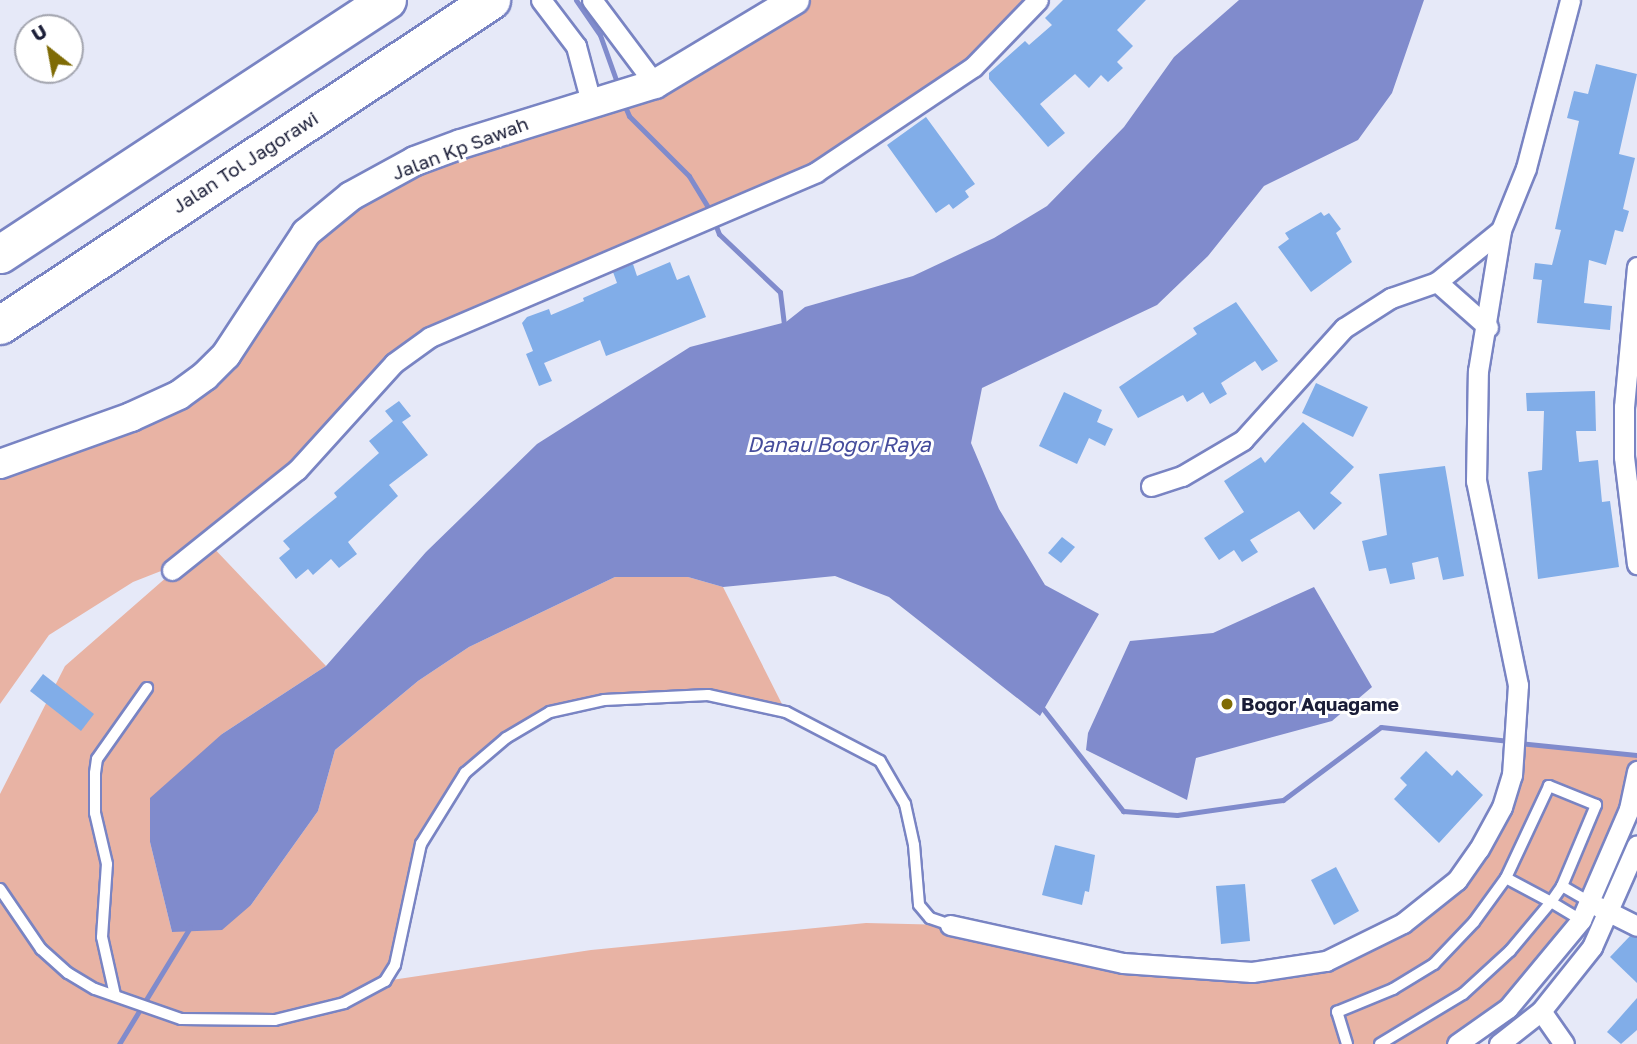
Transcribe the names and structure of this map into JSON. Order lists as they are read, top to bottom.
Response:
{
  "streets": {
    "highway": ["Jalan Tol Jagorawi"],
    "street": ["Jalan Kp Sawah"]
  },
  "water": ["Danau Bogor Raya"],
  "places": ["Bogor Aquagame"],
  "north": "top left"
}
